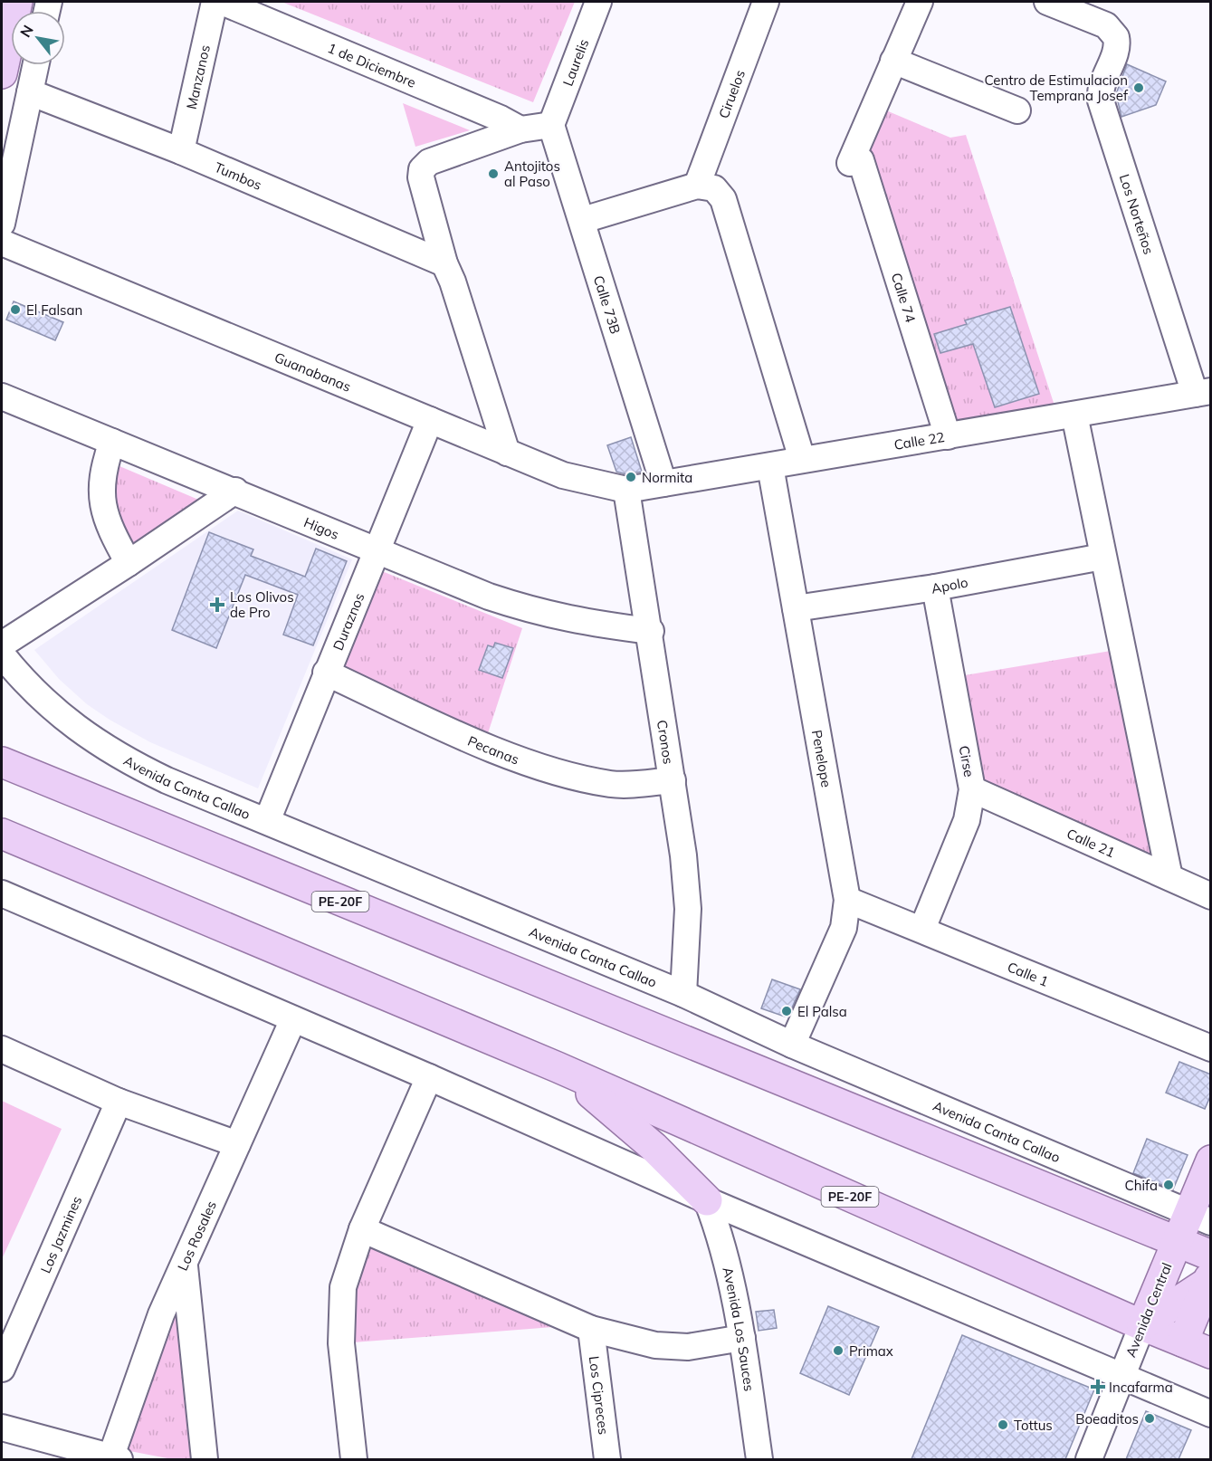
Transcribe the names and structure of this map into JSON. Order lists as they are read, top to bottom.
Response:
{
  "streets": {
    "main road": ["PE-20F", "Avenida Central"],
    "street": [
      "Laurelis",
      "1 de Diciembre",
      "Manzanos",
      "Ciruelos",
      "Tumbos",
      "Los Norteños",
      "Calle 74",
      "Calle 73B",
      "Guanabanas",
      "Calle 22",
      "Higos",
      "Apolo",
      "Duraznos",
      "Cronos",
      "Pecanas",
      "Penelope",
      "Cirse",
      "Avenida Canta Callao",
      "Calle 21",
      "Calle 1",
      "Los Jazmines",
      "Los Rosales",
      "Avenida Los Sauces",
      "Los Cipreces"
    ]
  },
  "crossings": [
    ["Laurelis", "Calle 73B"],
    ["Manzanos", "Tumbos"],
    ["Los Norteños", "Calle 22"],
    ["Calle 74", "Calle 22"],
    ["Calle 73B", "Calle 22"],
    ["Guanabanas", "Calle 22"],
    ["Guanabanas", "Duraznos"],
    ["Guanabanas", "Cronos"],
    ["Calle 22", "Cronos"],
    ["Calle 22", "Penelope"],
    ["Higos", "Duraznos"],
    ["Higos", "Cronos"],
    ["Apolo", "Penelope"],
    ["Apolo", "Cirse"],
    ["Duraznos", "Pecanas"],
    ["Duraznos", "Avenida Canta Callao"],
    ["Cronos", "Pecanas"],
    ["Cronos", "Avenida Canta Callao"],
    ["Penelope", "Avenida Canta Callao"],
    ["Penelope", "Calle 1"],
    ["Cirse", "Calle 21"],
    ["Cirse", "Calle 1"],
    ["Avenida Canta Callao", "Avenida Central"],
    ["PE-20F", "Avenida Central"]
  ],
  "places": {
    "other": [
      "Centro de Estimulacion Temprana Josef",
      "Antojitos al Paso",
      "El Falsan",
      "Normita",
      "El Palsa",
      "Chifa",
      "Primax",
      "Boeaditos",
      "Tottus"
    ],
    "health": ["Los Olivos de Pro", "Incafarma"]
  },
  "north": "top left"
}
